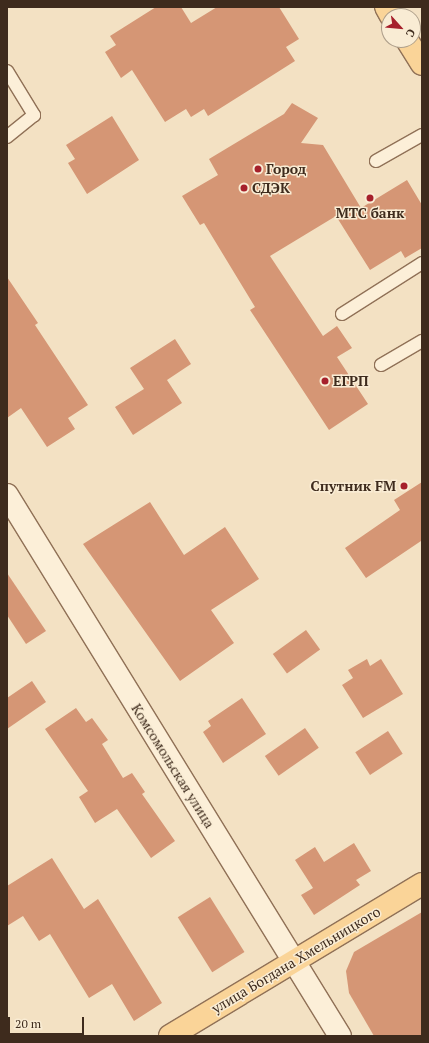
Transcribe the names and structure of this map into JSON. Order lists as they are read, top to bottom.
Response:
{
  "streets": {
    "main road": ["улица Богдана Хмельницкого"],
    "street": ["Комсомольская улица"]
  },
  "crossings": [
    ["Комсомольская улица", "улица Богдана Хмельницкого"]
  ],
  "places": [
    "Город",
    "СДЭК",
    "МТС банк",
    "ЕГРП",
    "Спутник FM"
  ],
  "scale_bar": "20 m",
  "north": "bottom right"
}
